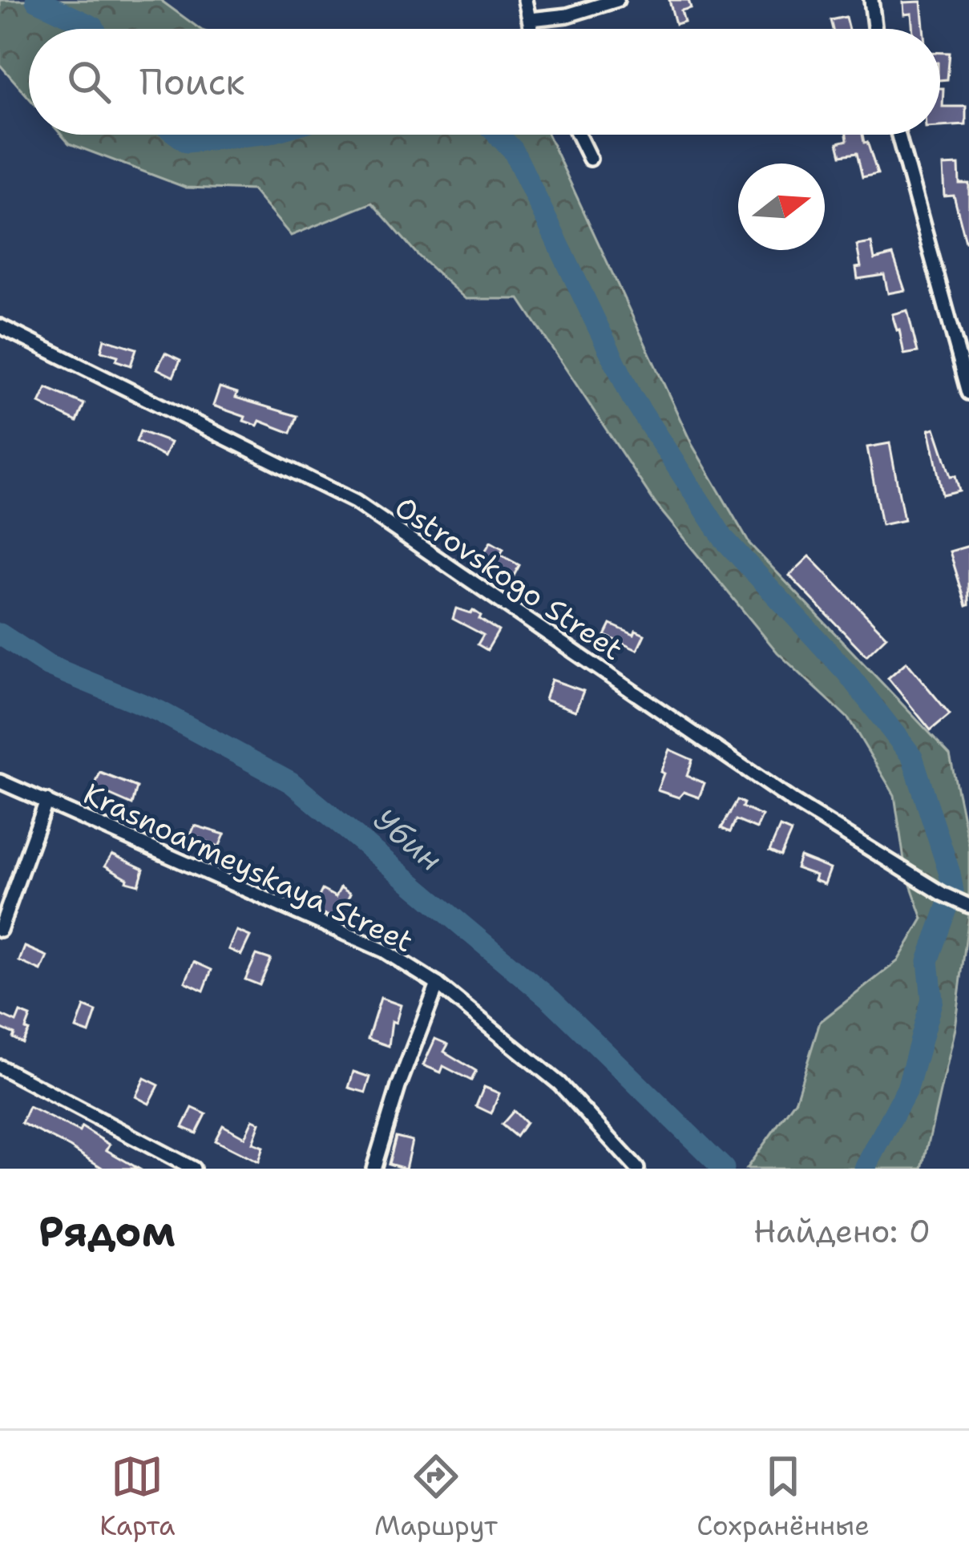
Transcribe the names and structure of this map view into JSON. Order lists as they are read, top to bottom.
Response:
{
  "streets": {
    "street": ["Ostrovskogo Street", "Krasnoarmeyskaya Street"]
  },
  "water": ["Убин"],
  "north": "right",
  "page": {
    "search": "Поиск",
    "heading": ["Рядом", "Найдено: 0"],
    "nav": ["Карта", "Маршрут", "Сохранённые"]
  }
}
